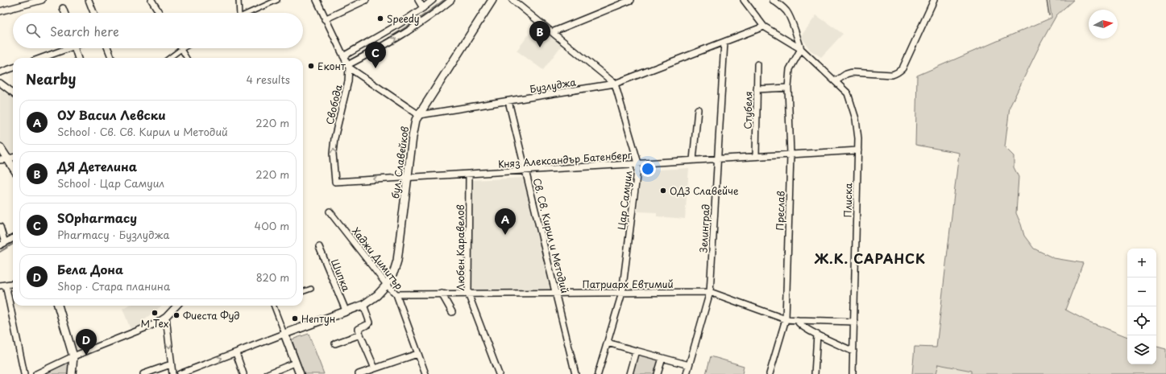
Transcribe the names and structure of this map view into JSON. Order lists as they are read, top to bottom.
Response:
{
  "streets": {
    "street": [
      "Бузлуджа",
      "Свобода",
      "Стубеля",
      "Княз Александър Батенберг",
      "бул. Славейков",
      "Цар Самуил",
      "Плиска",
      "Преслав",
      "Зелинград",
      "Св. Св. Кирил и Методий",
      "Любен Каравелов",
      "Хаджи Димитър",
      "Шипка",
      "Патриарх Евтимий"
    ]
  },
  "crossings": [
    ["Бузлуджа", "бул. Славейков"],
    ["Бузлуджа", "Цар Самуил"],
    ["Бузлуджа", "Плиска"],
    ["Бузлуджа", "Зелинград"],
    ["Бузлуджа", "Св. Св. Кирил и Методий"],
    ["Свобода", "Княз Александър Батенберг"],
    ["Стубеля", "Княз Александър Батенберг"],
    ["Княз Александър Батенберг", "бул. Славейков"],
    ["Княз Александър Батенберг", "Цар Самуил"],
    ["Княз Александър Батенберг", "Плиска"],
    ["Княз Александър Батенберг", "Преслав"],
    ["Княз Александър Батенберг", "Зелинград"],
    ["Княз Александър Батенберг", "Св. Св. Кирил и Методий"],
    ["Княз Александър Батенберг", "Любен Каравелов"],
    ["бул. Славейков", "Хаджи Димитър"],
    ["Цар Самуил", "Патриарх Евтимий"],
    ["Плиска", "Преслав"],
    ["Плиска", "Патриарх Евтимий"],
    ["Преслав", "Патриарх Евтимий"],
    ["Зелинград", "Патриарх Евтимий"],
    ["Св. Св. Кирил и Методий", "Патриарх Евтимий"],
    ["Любен Каравелов", "Патриарх Евтимий"],
    ["Хаджи Димитър", "Патриарх Евтимий"]
  ],
  "one_way": ["Свобода"],
  "districts": ["Ж.К. САРАНСК"],
  "places": [
    "Speedy",
    "Еконт",
    "ОДЗ Славейче",
    "М Тех",
    "Фиеста Фуд",
    "Нептун"
  ],
  "north": "right",
  "page": {
    "search": "Search here",
    "pins": [
      "B",
      "C",
      "A",
      "D"
    ],
    "heading": ["Nearby", "4 results"],
    "list": [
      {
        "mark": "A",
        "name": "ОУ Васил Левски",
        "note": "School · Св. Св. Кирил и Методий",
        "value": "220 m"
      },
      {
        "mark": "B",
        "name": "ДЯ Детелина",
        "note": "School · Цар Самуил",
        "value": "220 m"
      },
      {
        "mark": "C",
        "name": "SOpharmacy",
        "note": "Pharmacy · Бузлуджа",
        "value": "400 m"
      },
      {
        "mark": "D",
        "name": "Бела Дона",
        "note": "Shop · Стара планина",
        "value": "820 m"
      }
    ],
    "map_buttons": ["+", "−"]
  }
}
